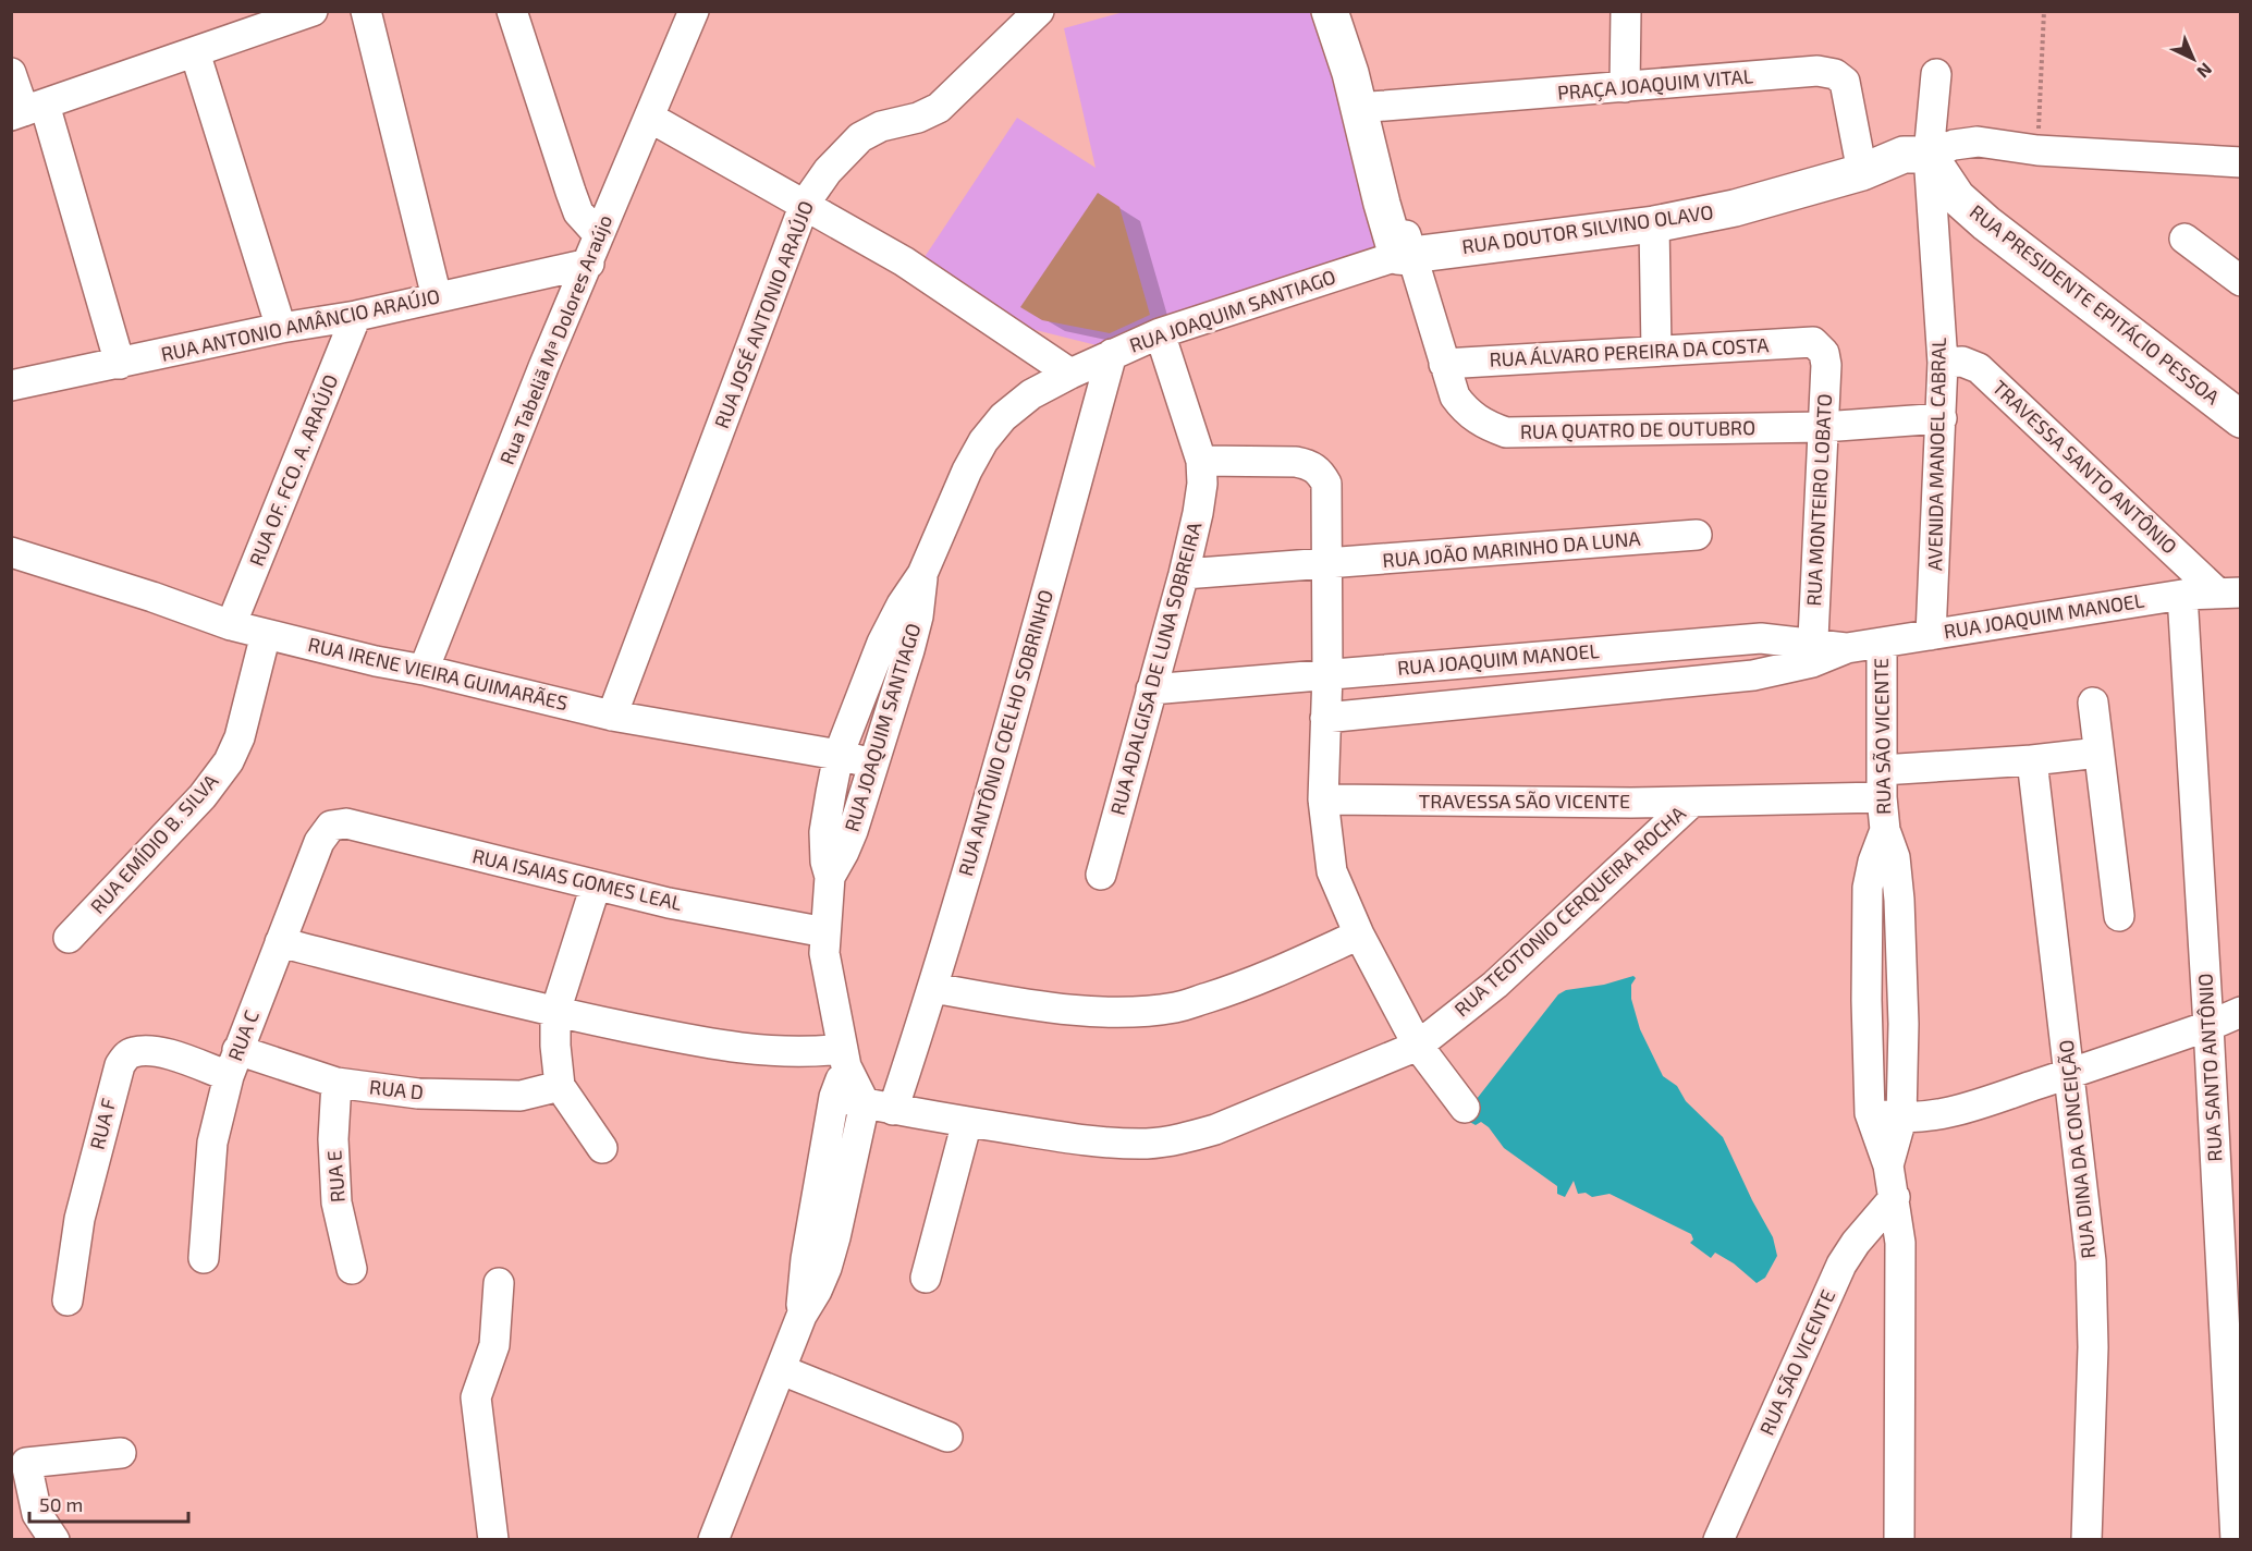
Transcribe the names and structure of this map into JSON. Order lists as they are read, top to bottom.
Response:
{
  "streets": {
    "main road": ["RUA DOUTOR SILVINO OLAVO", "RUA PRESIDENTE EPITÁCIO PESSOA"],
    "street": [
      "PRAÇA JOAQUIM VITAL",
      "RUA JOAQUIM SANTIAGO",
      "RUA JOSÉ ANTONIO ARAÚJO",
      "RUA ANTONIO AMÂNCIO ARAÚJO",
      "Rua Tabeliã Mª Dolores Araújo",
      "RUA ÁLVARO PEREIRA DA COSTA",
      "RUA QUATRO DE OUTUBRO",
      "AVENIDA MANOEL CABRAL",
      "TRAVESSA SANTO ANTÔNIO",
      "RUA OF. FCO. A. ARAÚJO",
      "RUA MONTEIRO LOBATO",
      "RUA JOÃO MARINHO DA LUNA",
      "RUA JOAQUIM MANOEL",
      "RUA ADALGISA DE LUNA SOBREIRA",
      "RUA IRENE VIEIRA GUIMARÃES",
      "RUA ANTÔNIO COELHO SOBRINHO",
      "RUA SÃO VICENTE",
      "TRAVESSA SÃO VICENTE",
      "RUA EMÍDIO B. SILVA",
      "RUA ISAIAS GOMES LEAL",
      "RUA TEOTONIO CERQUEIRA ROCHA",
      "RUA C",
      "RUA SANTO ANTÔNIO",
      "RUA D",
      "RUA F",
      "RUA DINA DA CONCEIÇÃO",
      "RUA E"
    ]
  },
  "crossings": [
    ["PRAÇA JOAQUIM VITAL", "RUA DOUTOR SILVINO OLAVO"],
    ["PRAÇA JOAQUIM VITAL", "RUA QUATRO DE OUTUBRO"],
    ["RUA DOUTOR SILVINO OLAVO", "RUA PRESIDENTE EPITÁCIO PESSOA"],
    ["RUA DOUTOR SILVINO OLAVO", "RUA JOAQUIM SANTIAGO"],
    ["RUA DOUTOR SILVINO OLAVO", "RUA QUATRO DE OUTUBRO"],
    ["RUA DOUTOR SILVINO OLAVO", "AVENIDA MANOEL CABRAL"],
    ["RUA PRESIDENTE EPITÁCIO PESSOA", "AVENIDA MANOEL CABRAL"],
    ["RUA JOAQUIM SANTIAGO", "RUA QUATRO DE OUTUBRO"],
    ["RUA JOAQUIM SANTIAGO", "RUA IRENE VIEIRA GUIMARÃES"],
    ["RUA JOAQUIM SANTIAGO", "RUA ANTÔNIO COELHO SOBRINHO"],
    ["RUA JOAQUIM SANTIAGO", "RUA ISAIAS GOMES LEAL"],
    ["RUA JOAQUIM SANTIAGO", "RUA TEOTONIO CERQUEIRA ROCHA"],
    ["RUA JOSÉ ANTONIO ARAÚJO", "RUA IRENE VIEIRA GUIMARÃES"],
    ["RUA ANTONIO AMÂNCIO ARAÚJO", "Rua Tabeliã Mª Dolores Araújo"],
    ["RUA ANTONIO AMÂNCIO ARAÚJO", "RUA OF. FCO. A. ARAÚJO"],
    ["Rua Tabeliã Mª Dolores Araújo", "RUA IRENE VIEIRA GUIMARÃES"],
    ["RUA ÁLVARO PEREIRA DA COSTA", "RUA QUATRO DE OUTUBRO"],
    ["RUA ÁLVARO PEREIRA DA COSTA", "RUA MONTEIRO LOBATO"],
    ["RUA QUATRO DE OUTUBRO", "AVENIDA MANOEL CABRAL"],
    ["RUA QUATRO DE OUTUBRO", "RUA MONTEIRO LOBATO"],
    ["AVENIDA MANOEL CABRAL", "TRAVESSA SANTO ANTÔNIO"],
    ["AVENIDA MANOEL CABRAL", "RUA JOAQUIM MANOEL"],
    ["TRAVESSA SANTO ANTÔNIO", "RUA JOAQUIM MANOEL"],
    ["RUA OF. FCO. A. ARAÚJO", "RUA IRENE VIEIRA GUIMARÃES"],
    ["RUA MONTEIRO LOBATO", "RUA JOAQUIM MANOEL"],
    ["RUA JOÃO MARINHO DA LUNA", "RUA ADALGISA DE LUNA SOBREIRA"],
    ["RUA JOAQUIM MANOEL", "RUA ADALGISA DE LUNA SOBREIRA"],
    ["RUA JOAQUIM MANOEL", "RUA SÃO VICENTE"],
    ["RUA JOAQUIM MANOEL", "RUA SANTO ANTÔNIO"],
    ["RUA IRENE VIEIRA GUIMARÃES", "RUA EMÍDIO B. SILVA"],
    ["RUA ANTÔNIO COELHO SOBRINHO", "RUA TEOTONIO CERQUEIRA ROCHA"],
    ["RUA SÃO VICENTE", "TRAVESSA SÃO VICENTE"],
    ["TRAVESSA SÃO VICENTE", "RUA TEOTONIO CERQUEIRA ROCHA"],
    ["TRAVESSA SÃO VICENTE", "RUA DINA DA CONCEIÇÃO"],
    ["RUA ISAIAS GOMES LEAL", "RUA C"],
    ["RUA C", "RUA D"],
    ["RUA C", "RUA F"],
    ["RUA D", "RUA F"],
    ["RUA D", "RUA E"]
  ],
  "scale_bar": "50 m",
  "north": "bottom right"
}
